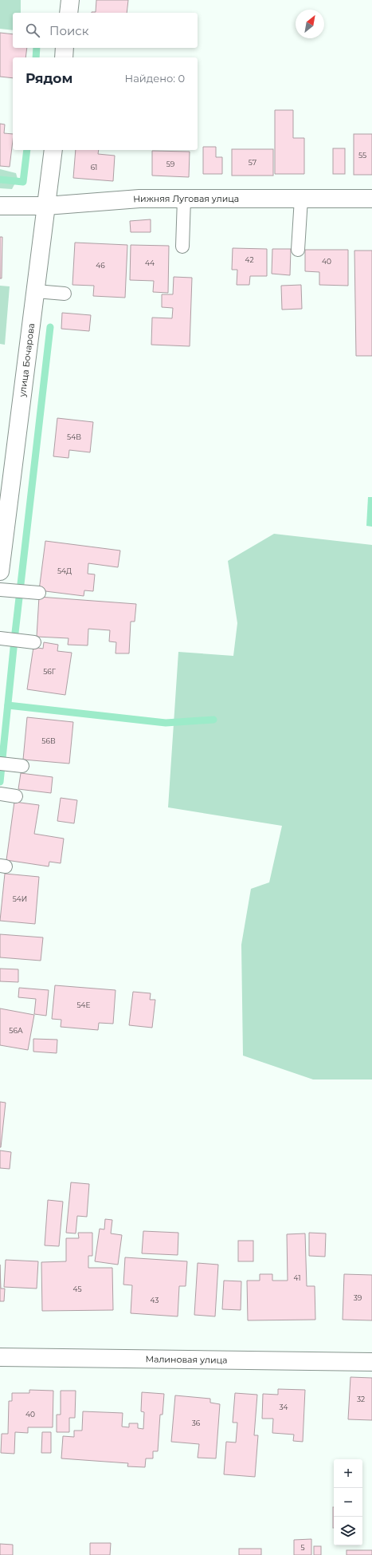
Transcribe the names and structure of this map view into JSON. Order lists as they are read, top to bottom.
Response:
{
  "streets": {
    "street": ["Нижняя Луговая улица", "улица Бочарова", "Малиновая улица"]
  },
  "crossings": [
    ["Нижняя Луговая улица", "улица Бочарова"]
  ],
  "house_numbers": [
    "55",
    "57",
    "59",
    "61",
    "42",
    "40",
    "44",
    "46",
    "54В",
    "54Д",
    "56Г",
    "56В",
    "54И",
    "54Е",
    "56А",
    "41",
    "45",
    "39",
    "43",
    "32",
    "34",
    "40",
    "36",
    "5"
  ],
  "north": "top right",
  "page": {
    "search": "Поиск",
    "heading": ["Рядом", "Найдено: 0"],
    "map_buttons": ["+", "−"]
  }
}
